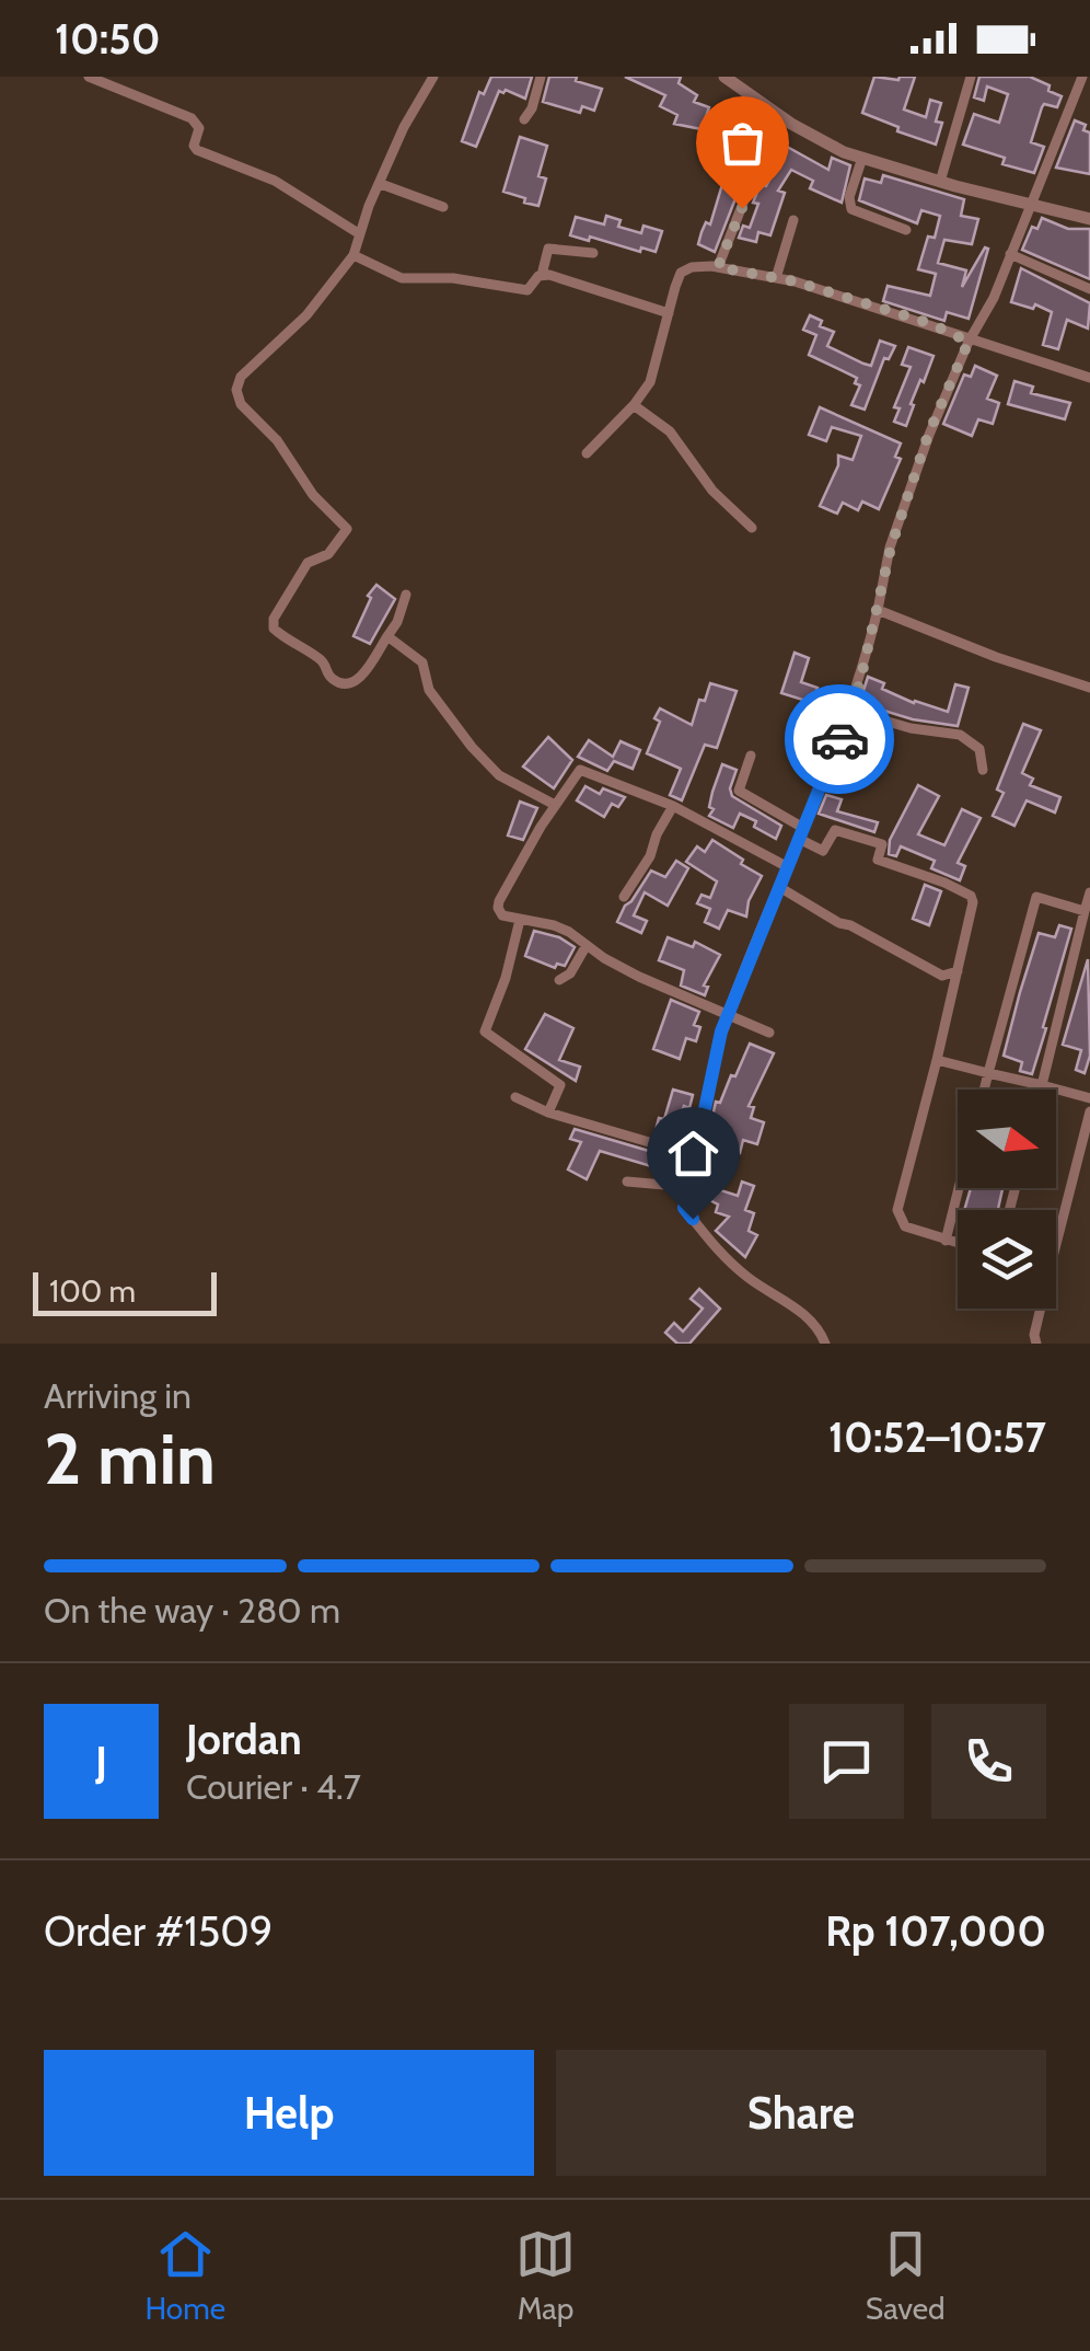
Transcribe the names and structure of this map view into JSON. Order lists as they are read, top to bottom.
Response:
{
  "scale_bar": "100 m",
  "north": "right",
  "page": {
    "status": "10:50",
    "scale": "100 m",
    "heading": ["2 min", "Arriving in", "10:52–10:57"],
    "panel": [
      "Jordan",
      "Courier · 4.7",
      "Order #1509",
      "Rp 107,000"
    ],
    "bar": "On the way · 280 m",
    "round": "J",
    "buttons": ["Help", "Share"],
    "tabs": ["Home", "Map", "Saved"]
  }
}
